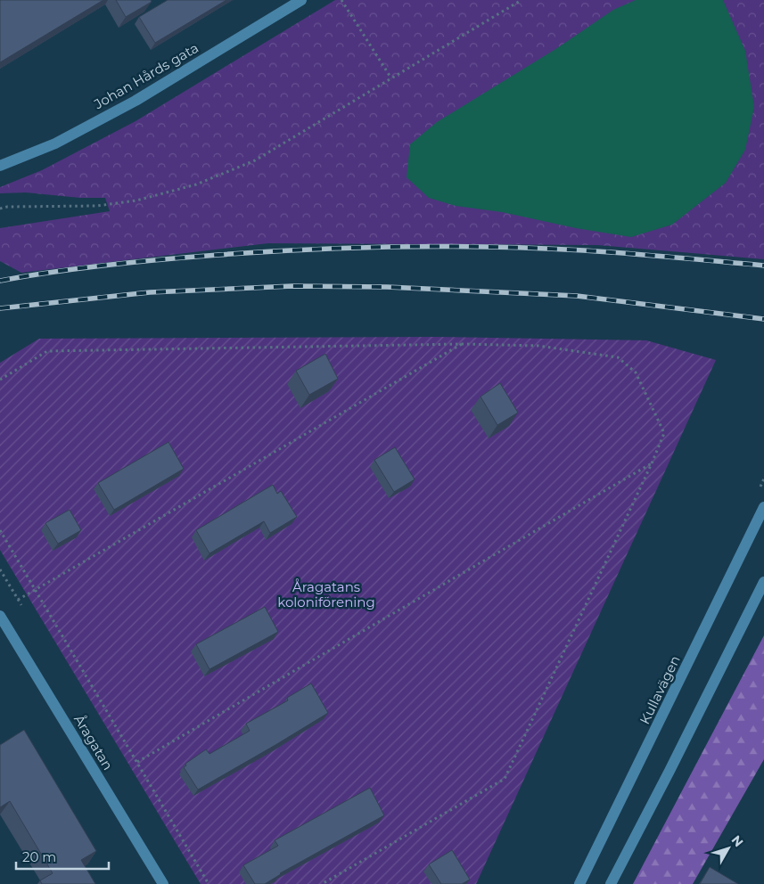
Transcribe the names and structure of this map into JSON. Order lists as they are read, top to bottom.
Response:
{
  "streets": {
    "street": ["Johan Hårds gata", "Kullavägen", "Åragatan"]
  },
  "parks": ["Åragatans koloniförening"],
  "scale_bar": "20 m",
  "north": "top right"
}
